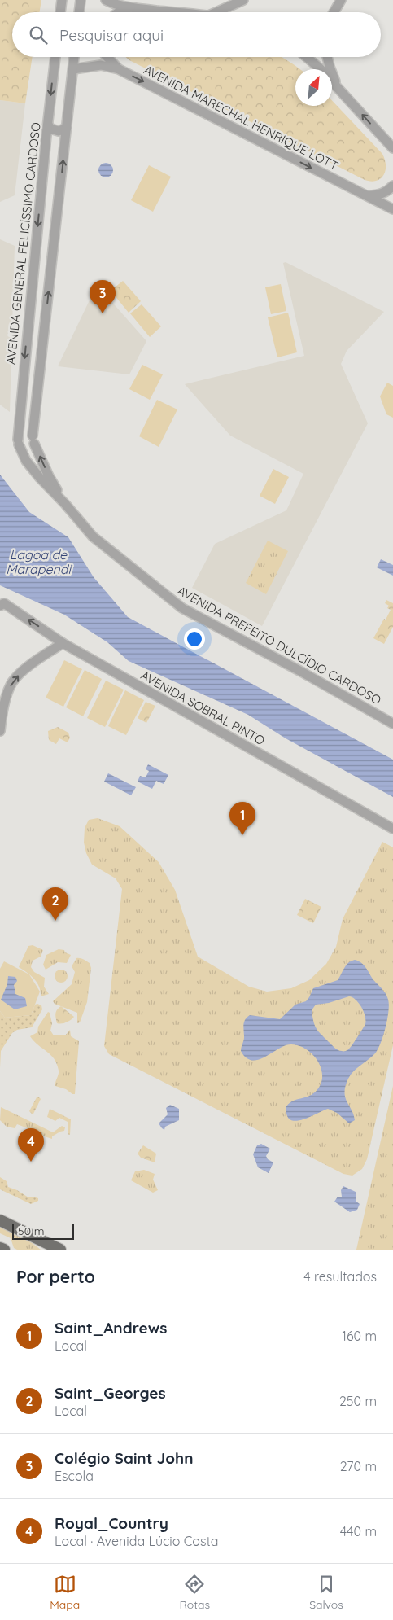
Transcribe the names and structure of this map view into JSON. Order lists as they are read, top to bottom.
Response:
{
  "streets": {
    "street": [
      "AVENIDA MARECHAL HENRIQUE LOTT",
      "AVENIDA GENERAL FELICÍSSIMO CARDOSO",
      "AVENIDA PREFEITO DULCÍDIO CARDOSO",
      "AVENIDA SOBRAL PINTO"
    ]
  },
  "water": ["Lagoa de Marapendi"],
  "scale_bar": "50 m",
  "north": "top right",
  "page": {
    "search": "Pesquisar aqui",
    "pins": [
      "3",
      "1",
      "2",
      "4"
    ],
    "scale": "50 m",
    "heading": ["Por perto", "4 resultados"],
    "list": [
      {
        "mark": "1",
        "name": "Saint_Andrews",
        "note": "Local",
        "value": "160 m"
      },
      {
        "mark": "2",
        "name": "Saint_Georges",
        "note": "Local",
        "value": "250 m"
      },
      {
        "mark": "3",
        "name": "Colégio Saint John",
        "note": "Escola",
        "value": "270 m"
      },
      {
        "mark": "4",
        "name": "Royal_Country",
        "note": "Local · Avenida Lúcio Costa",
        "value": "440 m"
      }
    ],
    "nav": ["Mapa", "Rotas", "Salvos"]
  }
}
